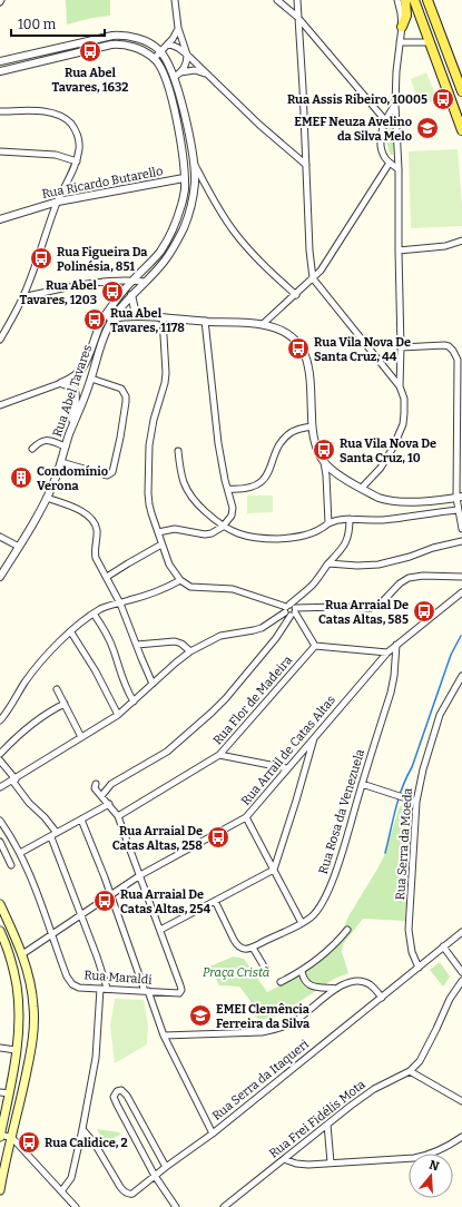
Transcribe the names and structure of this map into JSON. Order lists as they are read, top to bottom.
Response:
{
  "streets": {
    "street": [
      "Rua Ricardo Butarello",
      "Rua Abel Tavares",
      "Rua Flor de Madeira",
      "Rua Arrail de Catas Altas",
      "Rua Rosa da Venezuela",
      "Rua Serra da Moeda",
      "Rua Maraldi",
      "Rua Serra da Itaqueri",
      "Rua Frei Fidélis Mota"
    ]
  },
  "crossings": [
    ["Rua Ricardo Butarello", "Rua Abel Tavares"],
    ["Rua Flor de Madeira", "Rua Maraldi"],
    ["Rua Arrail de Catas Altas", "Rua Rosa da Venezuela"],
    ["Rua Arrail de Catas Altas", "Rua Maraldi"],
    ["Rua Serra da Moeda", "Rua Serra da Itaqueri"]
  ],
  "parks": ["Praça Cristã"],
  "places": {
    "bus stop": [
      "Rua Abel Tavares, 1632",
      "Rua Assis Ribeiro, 10005",
      "Rua Figueira Da Polinésia, 851",
      "Rua Abel Tavares, 1203",
      "Rua Abel Tavares, 1178",
      "Rua Vila Nova De Santa Cruz, 44",
      "Rua Vila Nova De Santa Cruz, 10",
      "Rua Arraial De Catas Altas, 585",
      "Rua Arraial De Catas Altas, 258",
      "Rua Arraial De Catas Altas, 254",
      "Rua Calidice, 2"
    ],
    "school or university": ["EMEF Neuza Avelino da Silva Melo", "EMEI Clemência Ferreira da Silva"],
    "building": ["Condomínio Verona"]
  },
  "scale_bar": "100 m",
  "north": "top"
}
